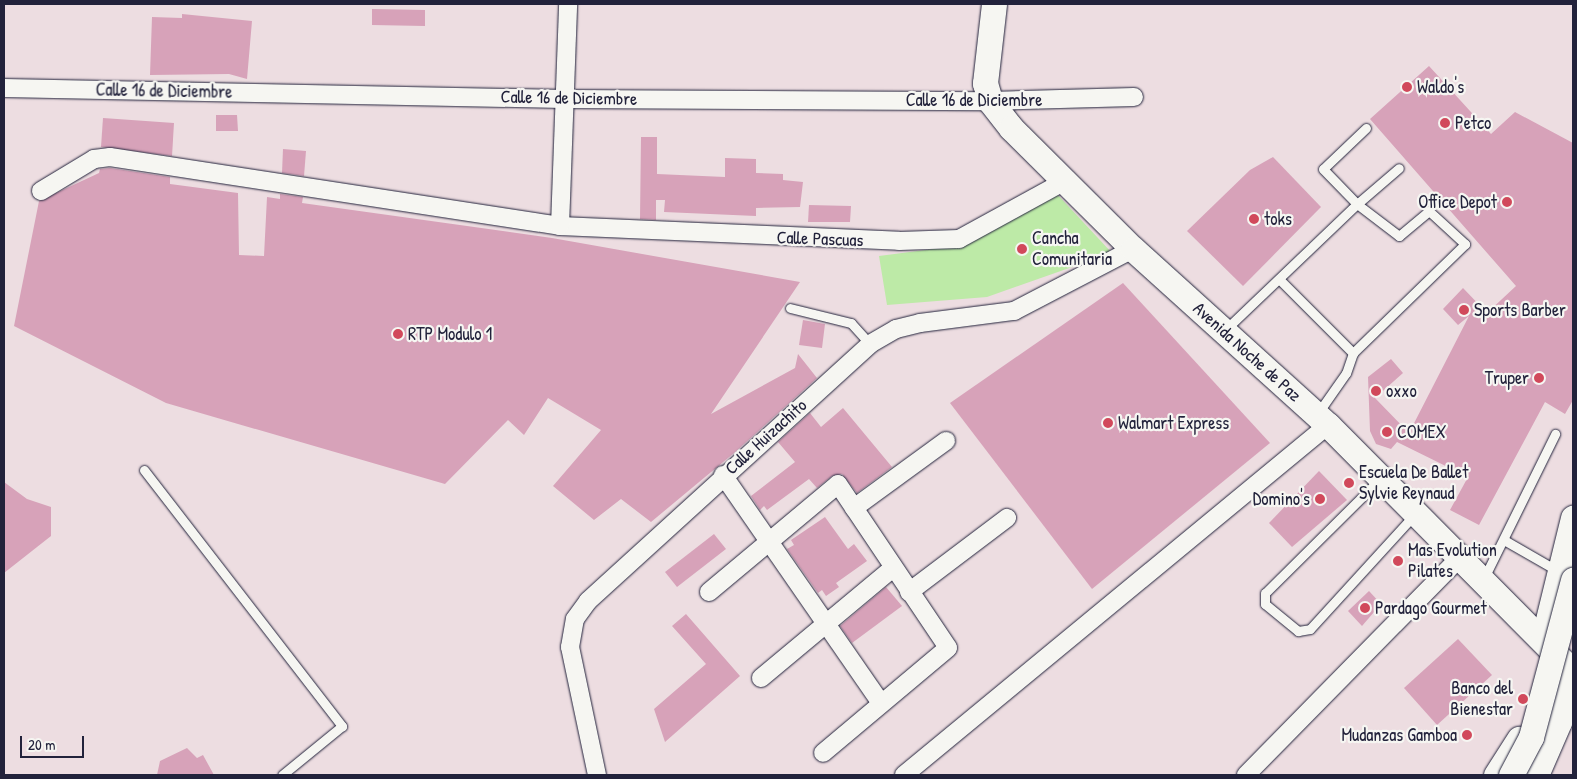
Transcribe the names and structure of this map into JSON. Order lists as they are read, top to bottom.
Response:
{
  "streets": {
    "street": [
      "Calle 16 de Diciembre",
      "Calle Pascuas",
      "Avenida Noche de Paz",
      "Calle Huizachito"
    ]
  },
  "crossings": [
    ["Calle 16 de Diciembre", "Avenida Noche de Paz"],
    ["Calle Pascuas", "Avenida Noche de Paz"],
    ["Avenida Noche de Paz", "Calle Huizachito"]
  ],
  "places": [
    "Waldo's",
    "Petco",
    "Office Depot",
    "toks",
    "Cancha Comunitaria",
    "Sports Barber",
    "RTP Modulo 1",
    "Truper",
    "oxxo",
    "Walmart Express",
    "COMEX",
    "Escuela De Ballet Sylvie Reynaud",
    "Domino's",
    "Mas Evolution Pilates",
    "Pardago Gourmet",
    "Banco del Bienestar",
    "Mudanzas Gamboa"
  ],
  "scale_bar": "20 m"
}
